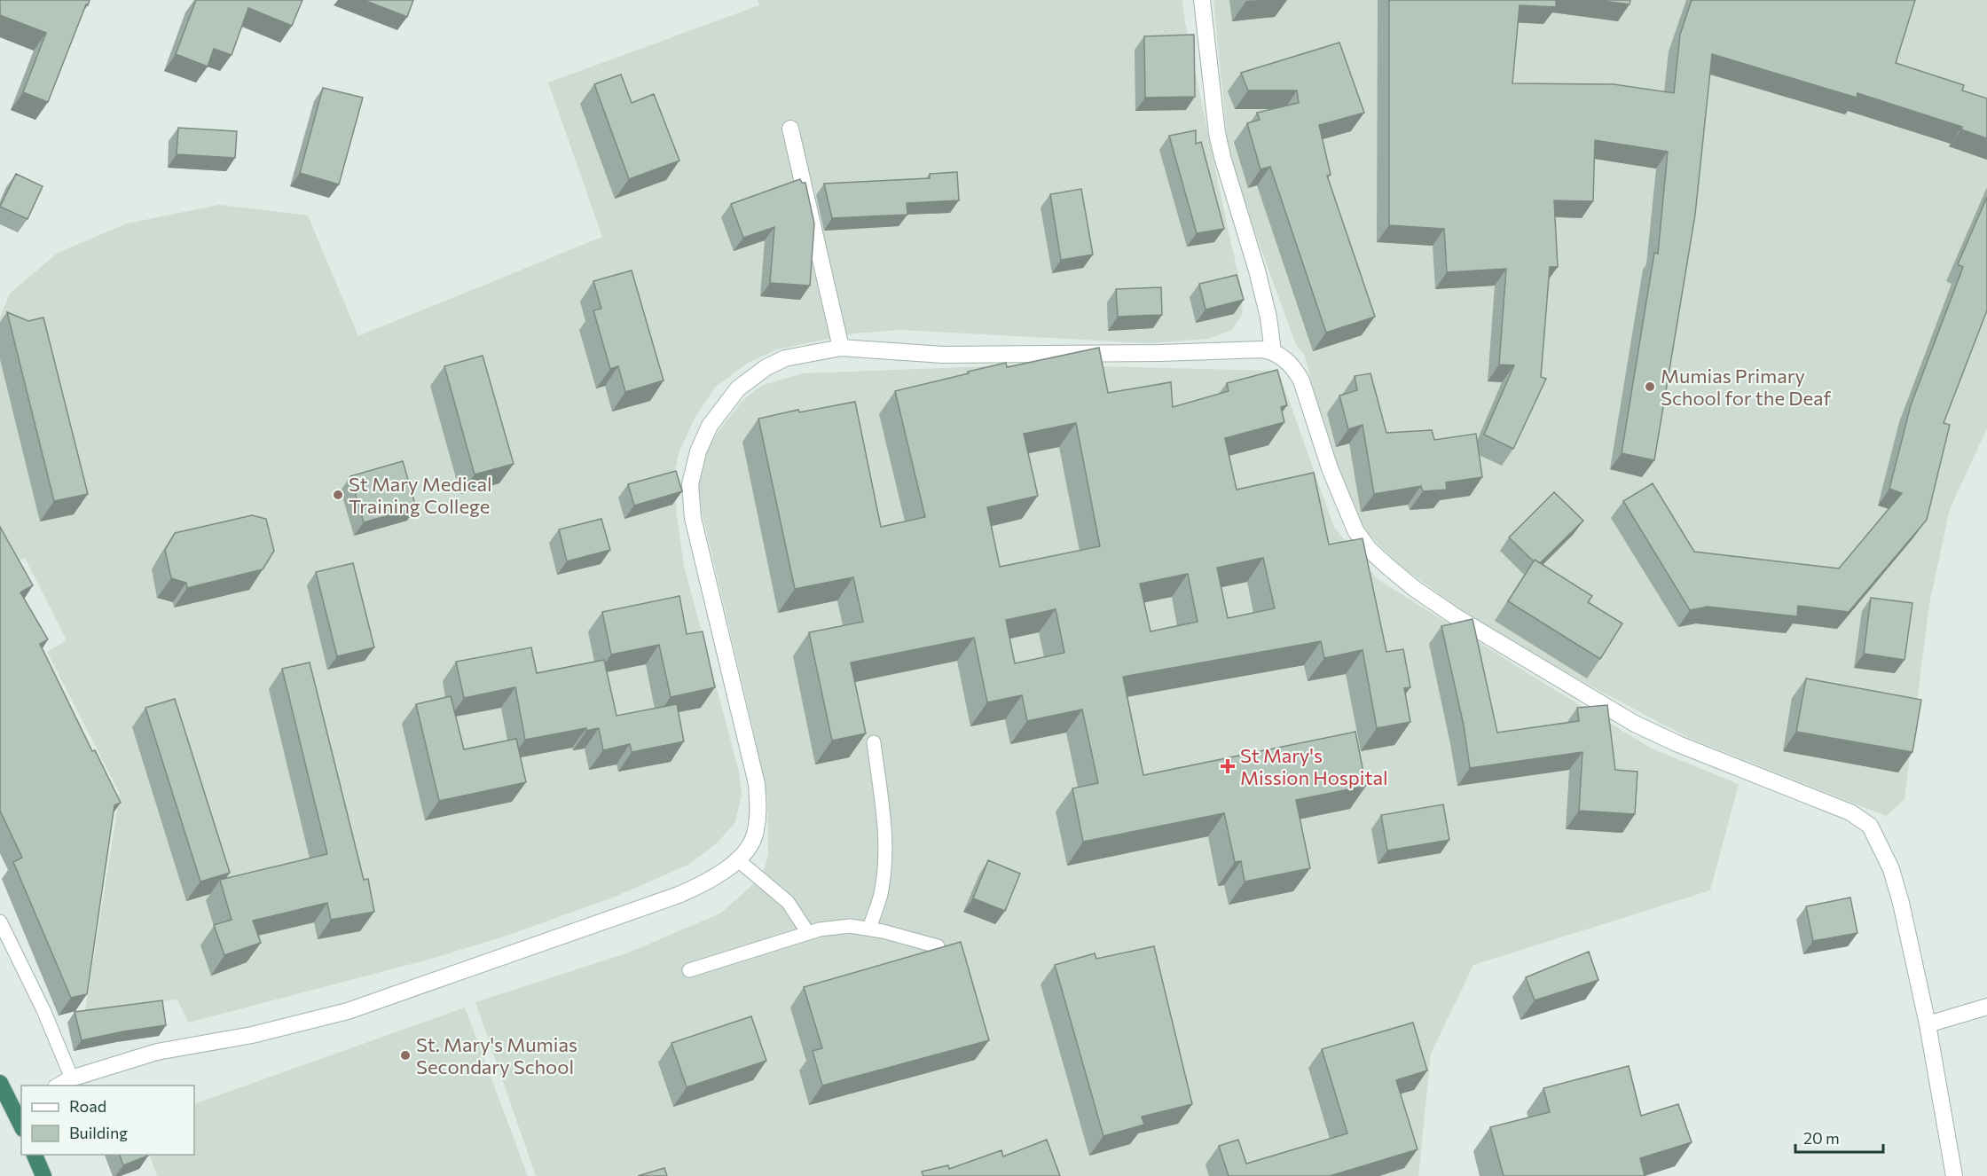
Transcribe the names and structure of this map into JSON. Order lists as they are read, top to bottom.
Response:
{
  "places": {
    "other": ["Mumias Primary School for the Deaf", "St Mary Medical Training College", "St. Mary's Mumias Secondary School"],
    "health": ["St Mary's Mission Hospital"]
  },
  "legend": ["Road", "Building"],
  "scale_bar": "20 m"
}
